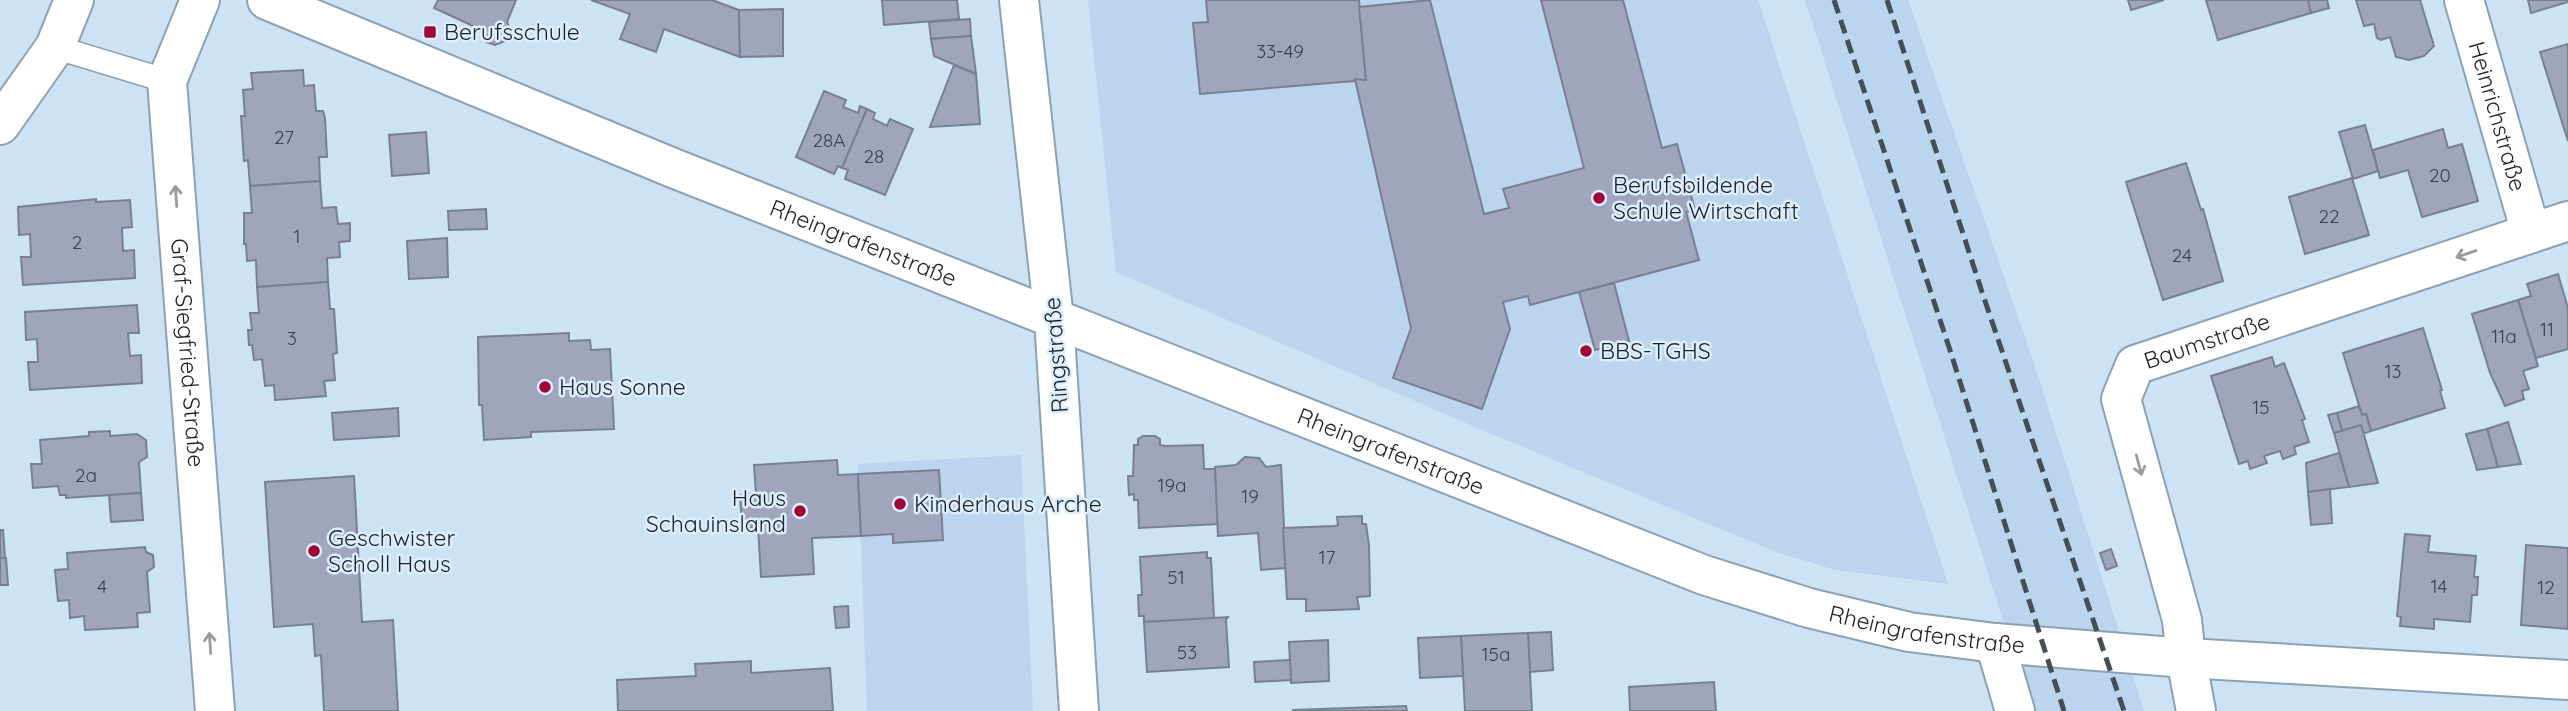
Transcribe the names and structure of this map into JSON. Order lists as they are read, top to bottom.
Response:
{
  "streets": {
    "street": [
      "Heinrichstraße",
      "Rheingrafenstraße",
      "Baumstraße",
      "Graf-Siegfried-Straße",
      "Ringstraße"
    ]
  },
  "crossings": [
    ["Heinrichstraße", "Baumstraße"],
    ["Rheingrafenstraße", "Baumstraße"],
    ["Rheingrafenstraße", "Ringstraße"]
  ],
  "one_way": ["Graf-Siegfried-Straße"],
  "places": {
    "transit": ["Berufsschule"],
    "other": [
      "Berufsbildende Schule Wirtschaft",
      "BBS-TGHS",
      "Haus Sonne",
      "Kinderhaus Arche",
      "Haus Schauinsland",
      "Geschwister Scholl Haus"
    ]
  },
  "house_numbers": [
    "33-49",
    "27",
    "28A",
    "28",
    "20",
    "22",
    "1",
    "2",
    "24",
    "11",
    "11a",
    "3",
    "13",
    "15",
    "2a",
    "19a",
    "19",
    "17",
    "51",
    "4",
    "14",
    "12",
    "53",
    "15a"
  ]
}
